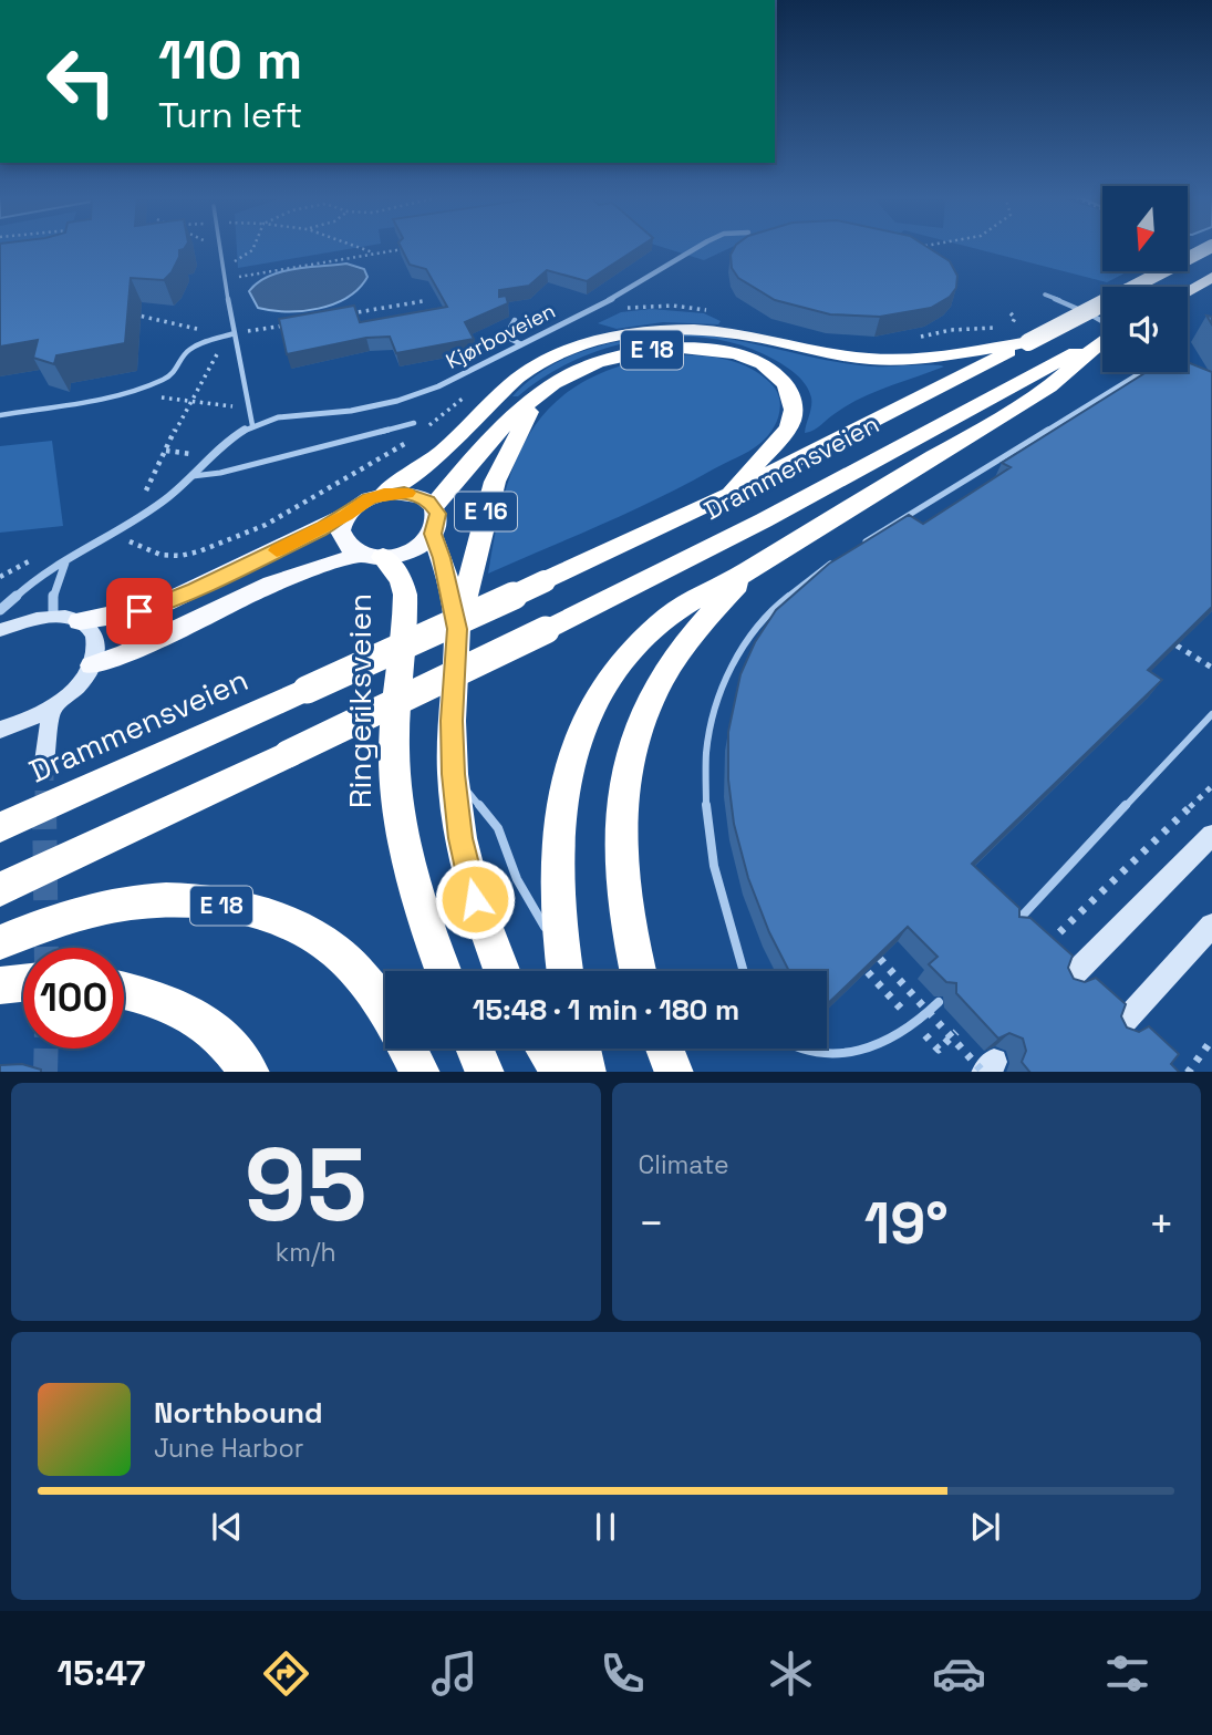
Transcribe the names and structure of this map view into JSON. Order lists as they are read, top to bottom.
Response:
{
  "streets": {
    "highway": [
      "E 18",
      "Drammensveien",
      "E 16",
      "Ringeriksveien"
    ],
    "street": ["Kjørboveien"]
  },
  "crossings": [
    ["E 18", "Drammensveien"],
    ["E 18", "E 16"],
    ["E 18", "Ringeriksveien"],
    ["E 16", "Ringeriksveien"]
  ],
  "north": "bottom",
  "page": {
    "turn": ["110 m", "Turn left"],
    "limit": "100",
    "trip": "15:48 · 1 min · 180 m",
    "tile": [
      ["95", "km/h"],
      "Climate"
    ],
    "heat": ["−", "19°", "+"],
    "song": ["Northbound", "June Harbor"],
    "tabs": "15:47"
  }
}
